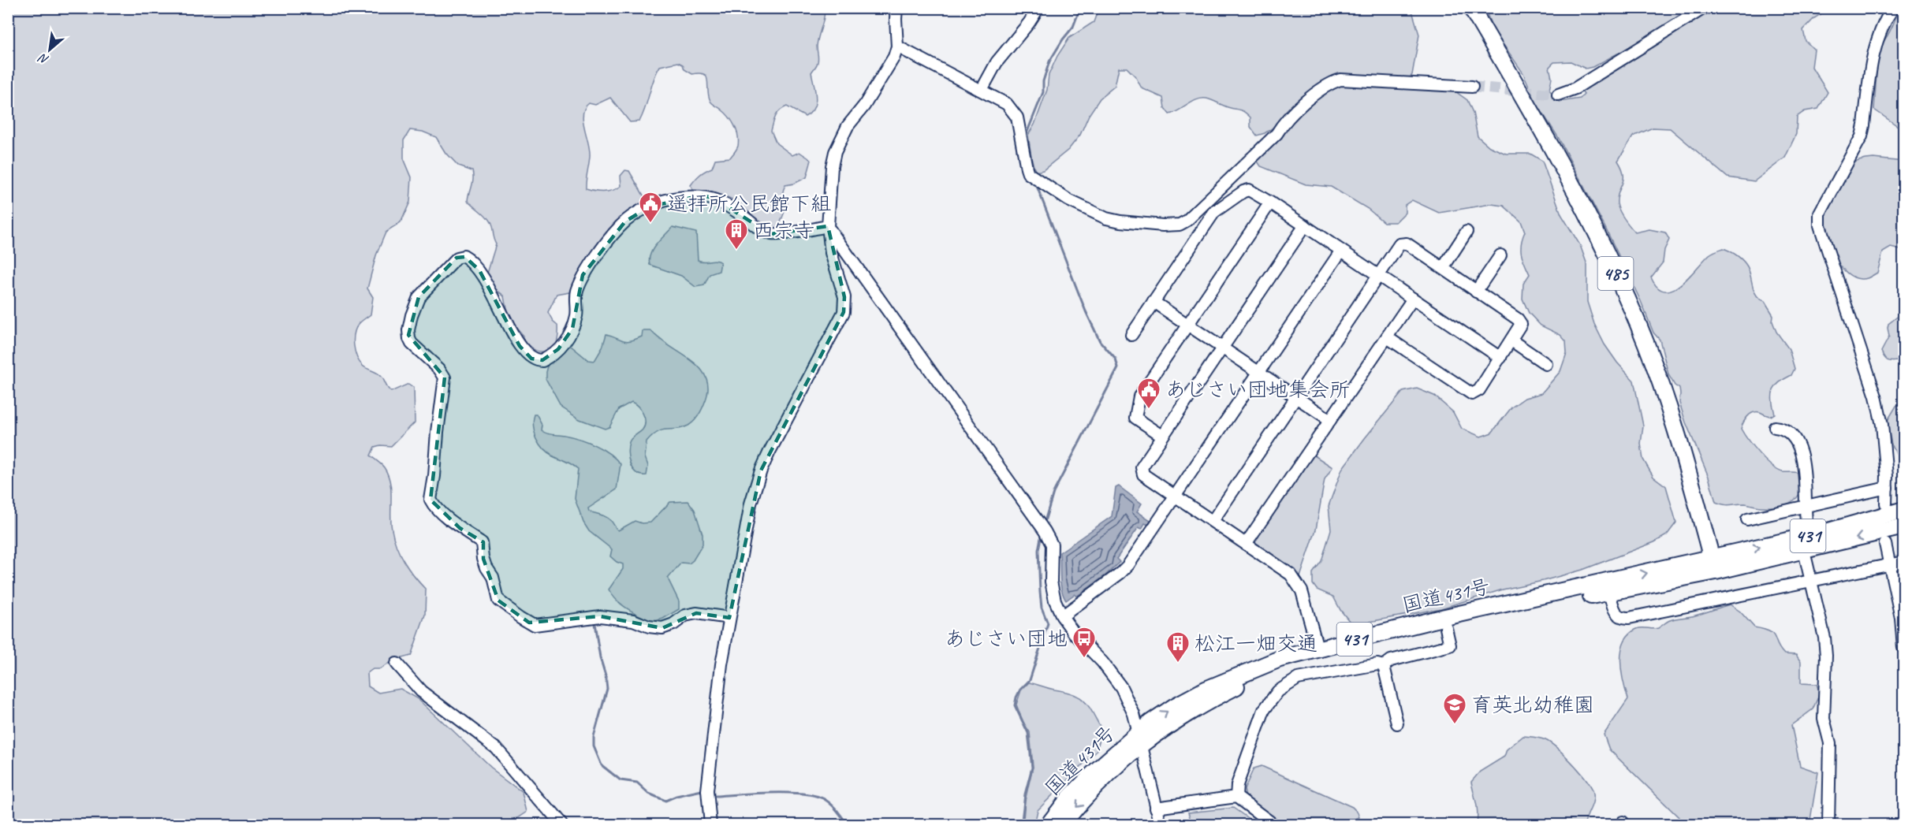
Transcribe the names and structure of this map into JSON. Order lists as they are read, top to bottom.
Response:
{
  "streets": {
    "highway": ["485", "431", "国道431号"]
  },
  "crossings": [
    ["485", "国道431号"]
  ],
  "places": {
    "public building": ["遥拝所公民館下組", "あじさい団地集会所"],
    "building": ["西宗寺", "松江一畑交通"],
    "bus stop": ["あじさい団地"],
    "school or university": ["育英北幼稚園"]
  },
  "north": "bottom left"
}
